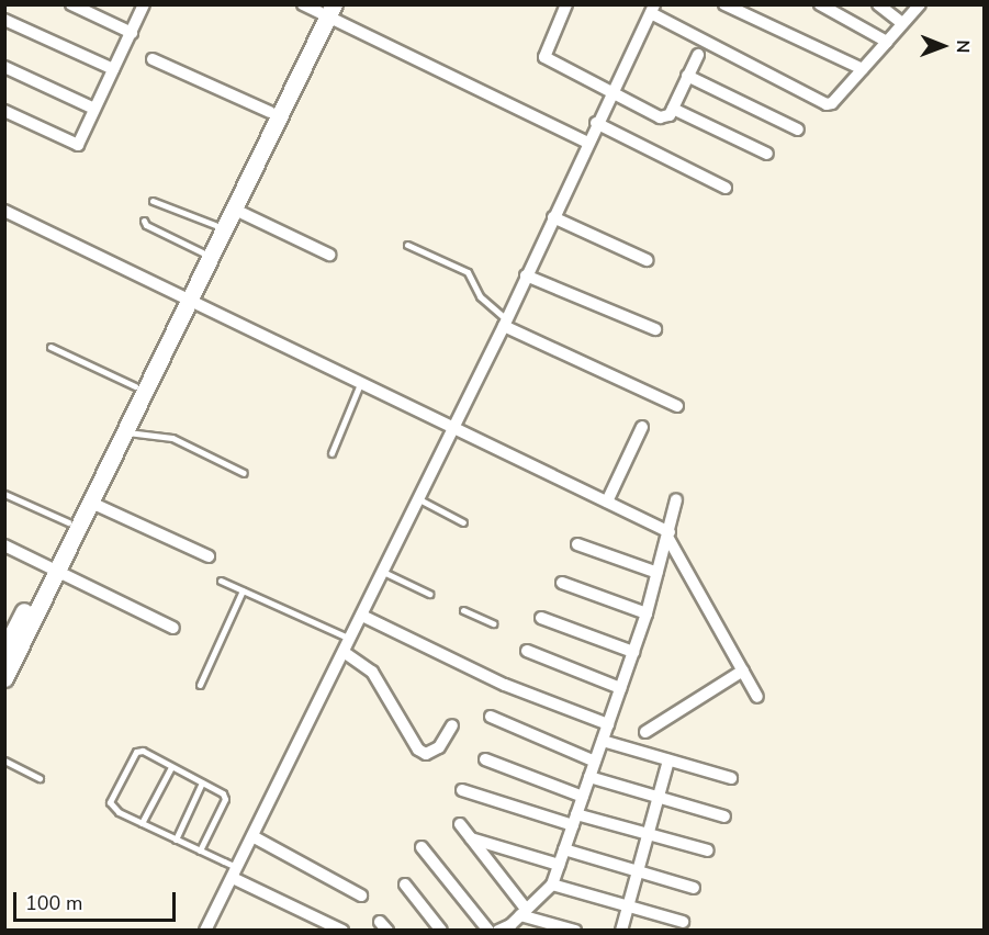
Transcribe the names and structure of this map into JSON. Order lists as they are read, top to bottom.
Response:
{
  "scale_bar": "100 m",
  "north": "right"
}
